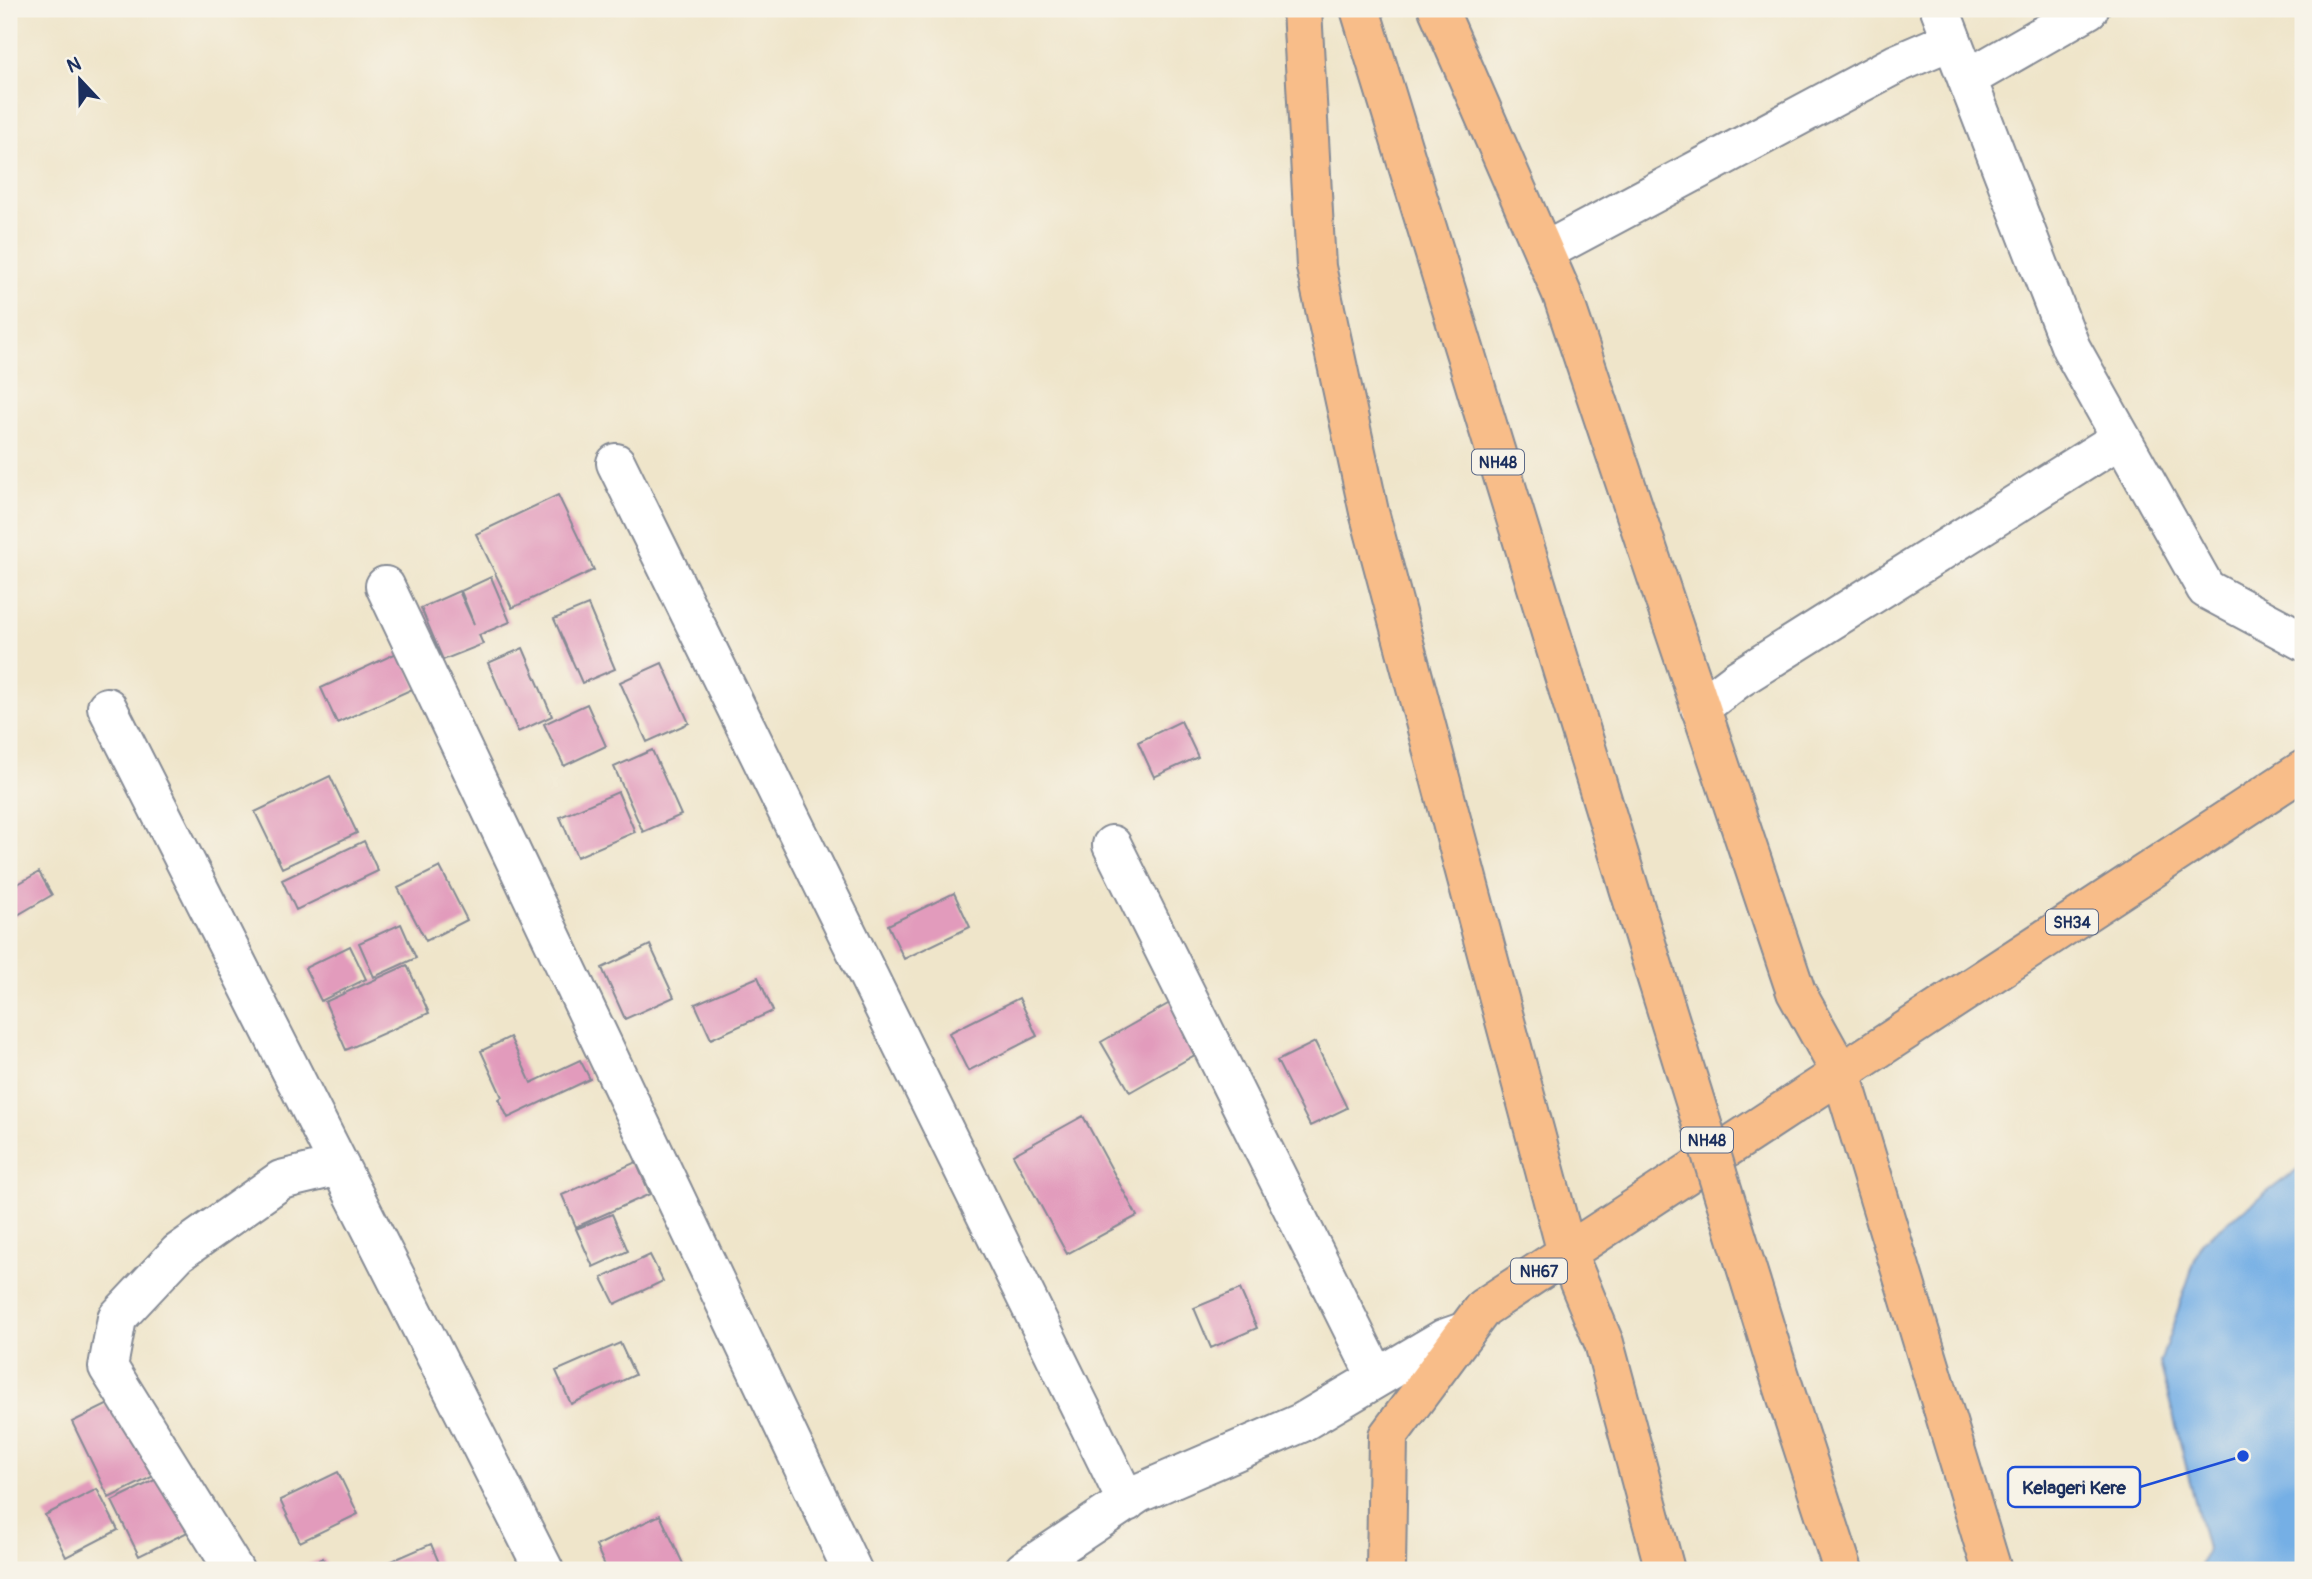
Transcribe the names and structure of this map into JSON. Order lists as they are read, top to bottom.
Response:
{
  "streets": {
    "main road": ["NH48", "SH34", "NH67"]
  },
  "crossings": [
    ["SH34", "NH67"]
  ],
  "places": ["Kelageri Kere"],
  "north": "top"
}
